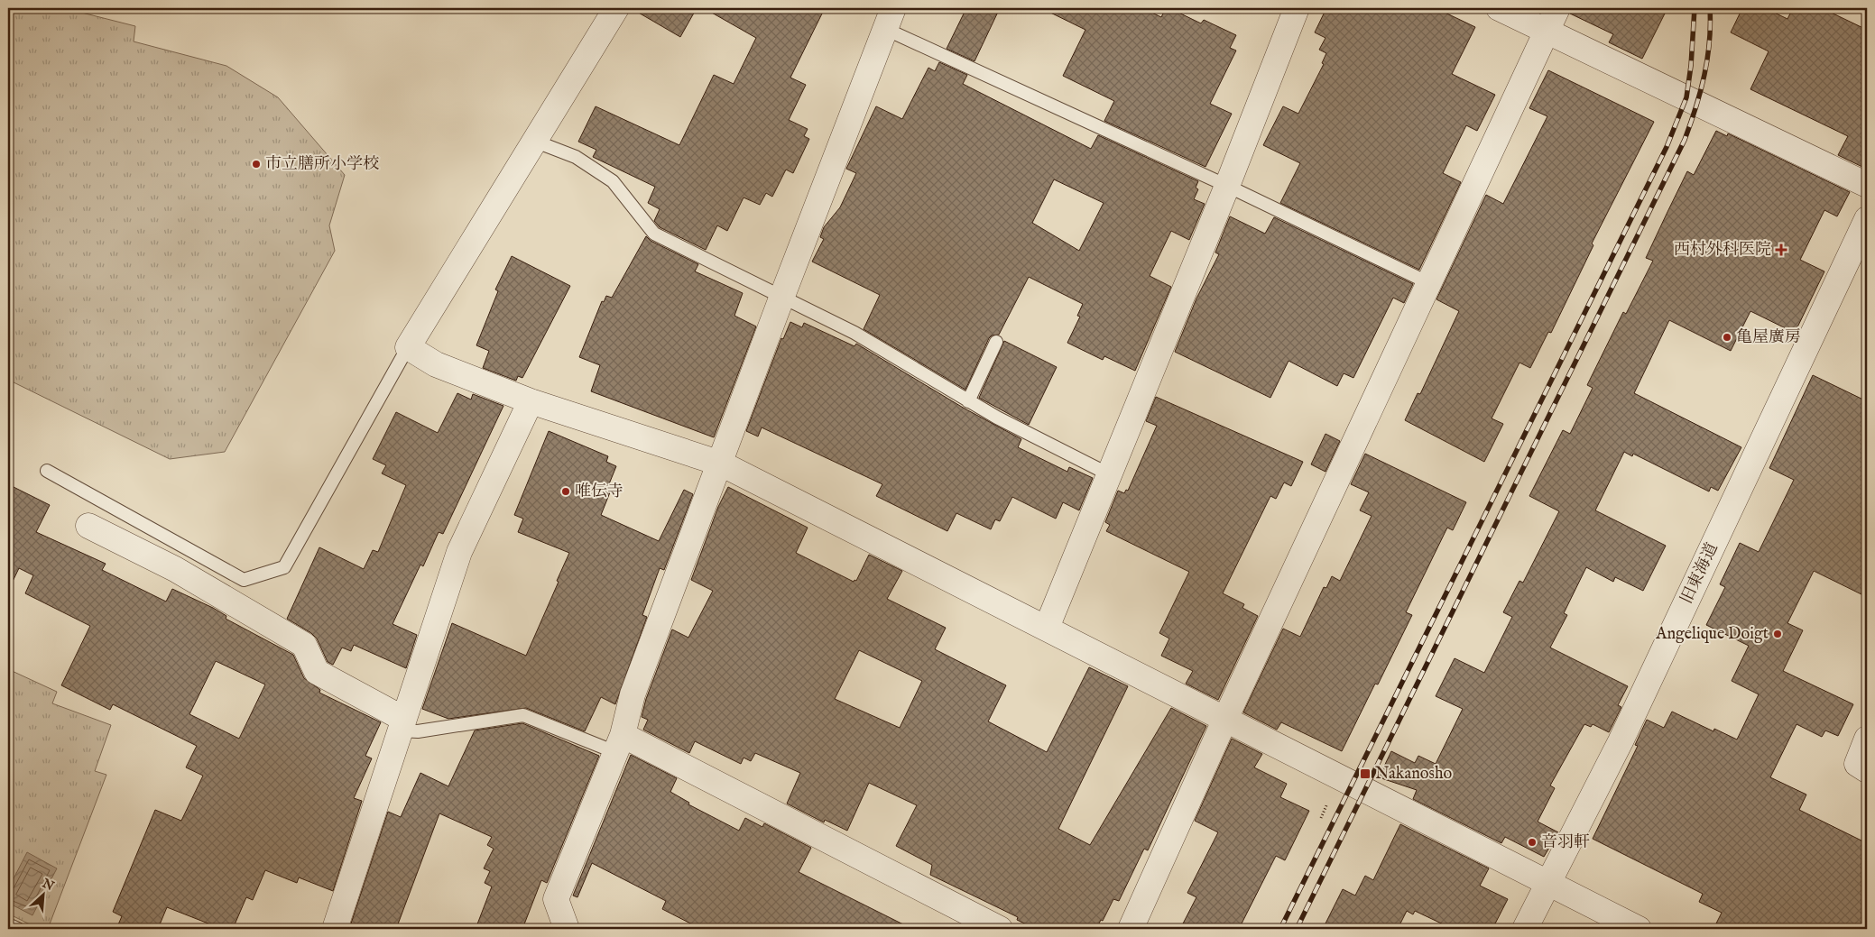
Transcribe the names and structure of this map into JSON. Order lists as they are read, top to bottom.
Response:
{
  "streets": {
    "street": ["旧東海道"]
  },
  "places": {
    "other": [
      "市立膳所小学校",
      "亀屋廣房",
      "唯伝寺",
      "Angelique Doigt",
      "音羽軒"
    ],
    "health": ["西村外科医院"],
    "transit": ["Nakanosho"]
  },
  "north": "top right"
}
